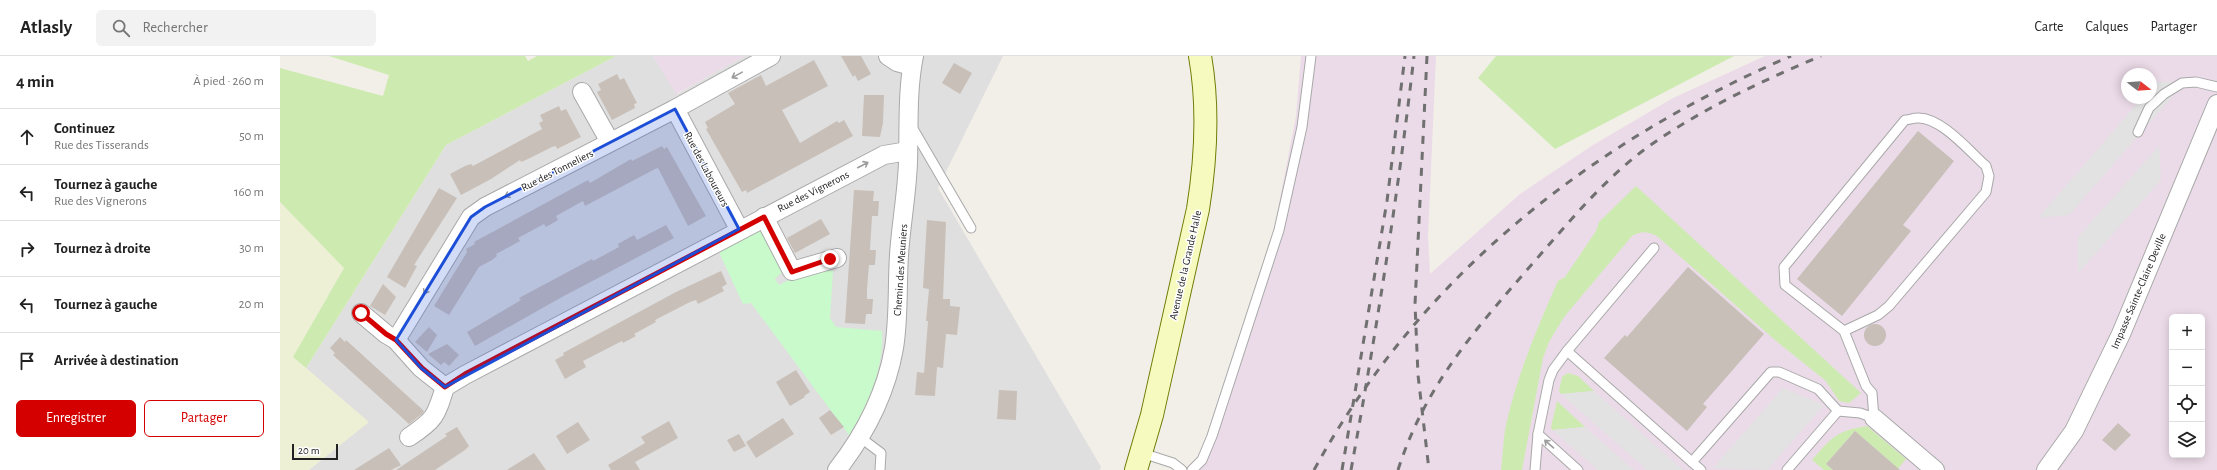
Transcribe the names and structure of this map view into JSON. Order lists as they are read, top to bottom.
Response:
{
  "streets": {
    "street": [
      "Rue des Laboureurs",
      "Rue des Tonneliers",
      "Rue des Vignerons",
      "Avenue de la Grande Halle",
      "Chemin des Meuniers",
      "Impasse Sainte-Claire Deville"
    ]
  },
  "crossings": [
    ["Rue des Laboureurs", "Rue des Tonneliers"],
    ["Rue des Laboureurs", "Rue des Vignerons"],
    ["Rue des Vignerons", "Chemin des Meuniers"]
  ],
  "one_way": ["Rue des Tonneliers"],
  "scale_bar": "20 m",
  "north": "right",
  "page": {
    "header": "Atlasly",
    "search": "Rechercher",
    "nav": ["Carte", "Calques", "Partager"],
    "heading": ["4 min", "À pied · 260 m"],
    "list": [
      ["Continuez", "Rue des Tisserands", "50 m"],
      ["Tournez à gauche", "Rue des Vignerons", "160 m"],
      ["Tournez à droite", "30 m"],
      ["Tournez à gauche", "20 m"],
      "Arrivée à destination"
    ],
    "map_buttons": ["+", "−"],
    "buttons": ["Enregistrer", "Partager"],
    "scale": "20 m"
  }
}
